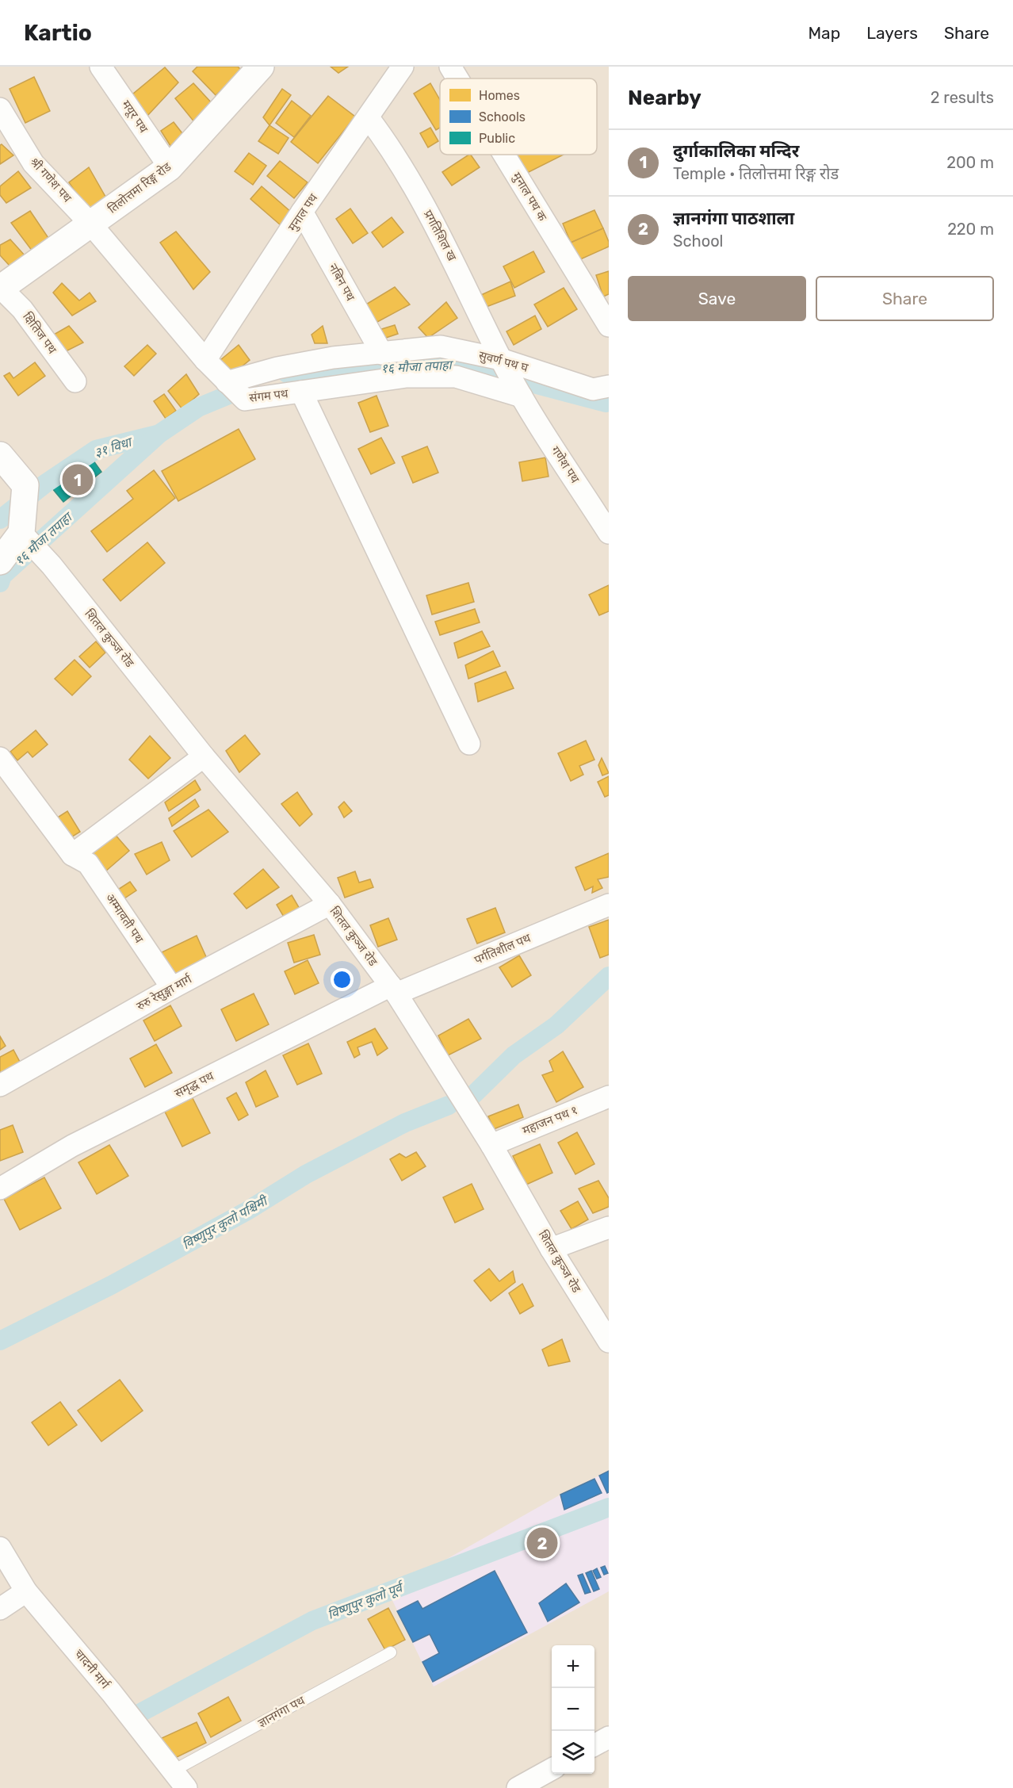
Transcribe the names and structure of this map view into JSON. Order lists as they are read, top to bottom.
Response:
{
  "streets": {
    "street": [
      "मयूर पथ",
      "श्री गणेश पथ",
      "तिलोत्तमा रिङ्ग रोड",
      "मुनाल पथ क",
      "मुनाल पथ",
      "प्रगतिशिल ख",
      "नबिन पथ",
      "क्षितिज पथ",
      "सुवर्ण पथ घ",
      "संगम पथ",
      "गणेश पथ",
      "शितल कुञ्ज रोड",
      "अम्मावती पथ",
      "पर्गतिशील पथ",
      "रुरु रेसुङ्गा मार्ग",
      "समृद्ध पथ",
      "महाजन पथ १",
      "चादनी मार्ग"
    ],
    "lane": ["ज्ञानगंगा पथ"]
  },
  "crossings": [
    ["मयूर पथ", "तिलोत्तमा रिङ्ग रोड"],
    ["श्री गणेश पथ", "तिलोत्तमा रिङ्ग रोड"],
    ["श्री गणेश पथ", "संगम पथ"],
    ["तिलोत्तमा रिङ्ग रोड", "क्षितिज पथ"],
    ["तिलोत्तमा रिङ्ग रोड", "संगम पथ"],
    ["मुनाल पथ", "प्रगतिशिल ख"],
    ["मुनाल पथ", "नबिन पथ"],
    ["मुनाल पथ", "संगम पथ"],
    ["प्रगतिशिल ख", "सुवर्ण पथ घ"],
    ["प्रगतिशिल ख", "संगम पथ"],
    ["प्रगतिशिल ख", "गणेश पथ"],
    ["नबिन पथ", "सुवर्ण पथ घ"],
    ["सुवर्ण पथ घ", "संगम पथ"],
    ["संगम पथ", "गणेश पथ"],
    ["शितल कुञ्ज रोड", "पर्गतिशील पथ"],
    ["शितल कुञ्ज रोड", "रुरु रेसुङ्गा मार्ग"],
    ["शितल कुञ्ज रोड", "समृद्ध पथ"],
    ["शितल कुञ्ज रोड", "महाजन पथ १"],
    ["अम्मावती पथ", "रुरु रेसुङ्गा मार्ग"],
    ["पर्गतिशील पथ", "समृद्ध पथ"],
    ["चादनी मार्ग", "ज्ञानगंगा पथ"]
  ],
  "water": [
    "१६ मौजा तपाहा",
    "३१ विधा",
    "विष्णुपुर कुलो पश्चिमी",
    "विष्णुपुर कुलो पूर्व"
  ],
  "legend": ["Homes", "Schools", "Public"],
  "page": {
    "header": "Kartio",
    "nav": ["Map", "Layers", "Share"],
    "heading": ["Nearby", "2 results"],
    "list": [
      {
        "mark": "1",
        "name": "दुर्गाकालिका मन्दिर",
        "note": "Temple · तिलोत्तमा रिङ्ग रोड",
        "value": "200 m"
      },
      {
        "mark": "2",
        "name": "ज्ञानगंगा पाठशाला",
        "note": "School",
        "value": "220 m"
      }
    ],
    "buttons": ["Save", "Share"],
    "pins": ["1", "2"],
    "map_buttons": ["+", "−"]
  }
}
